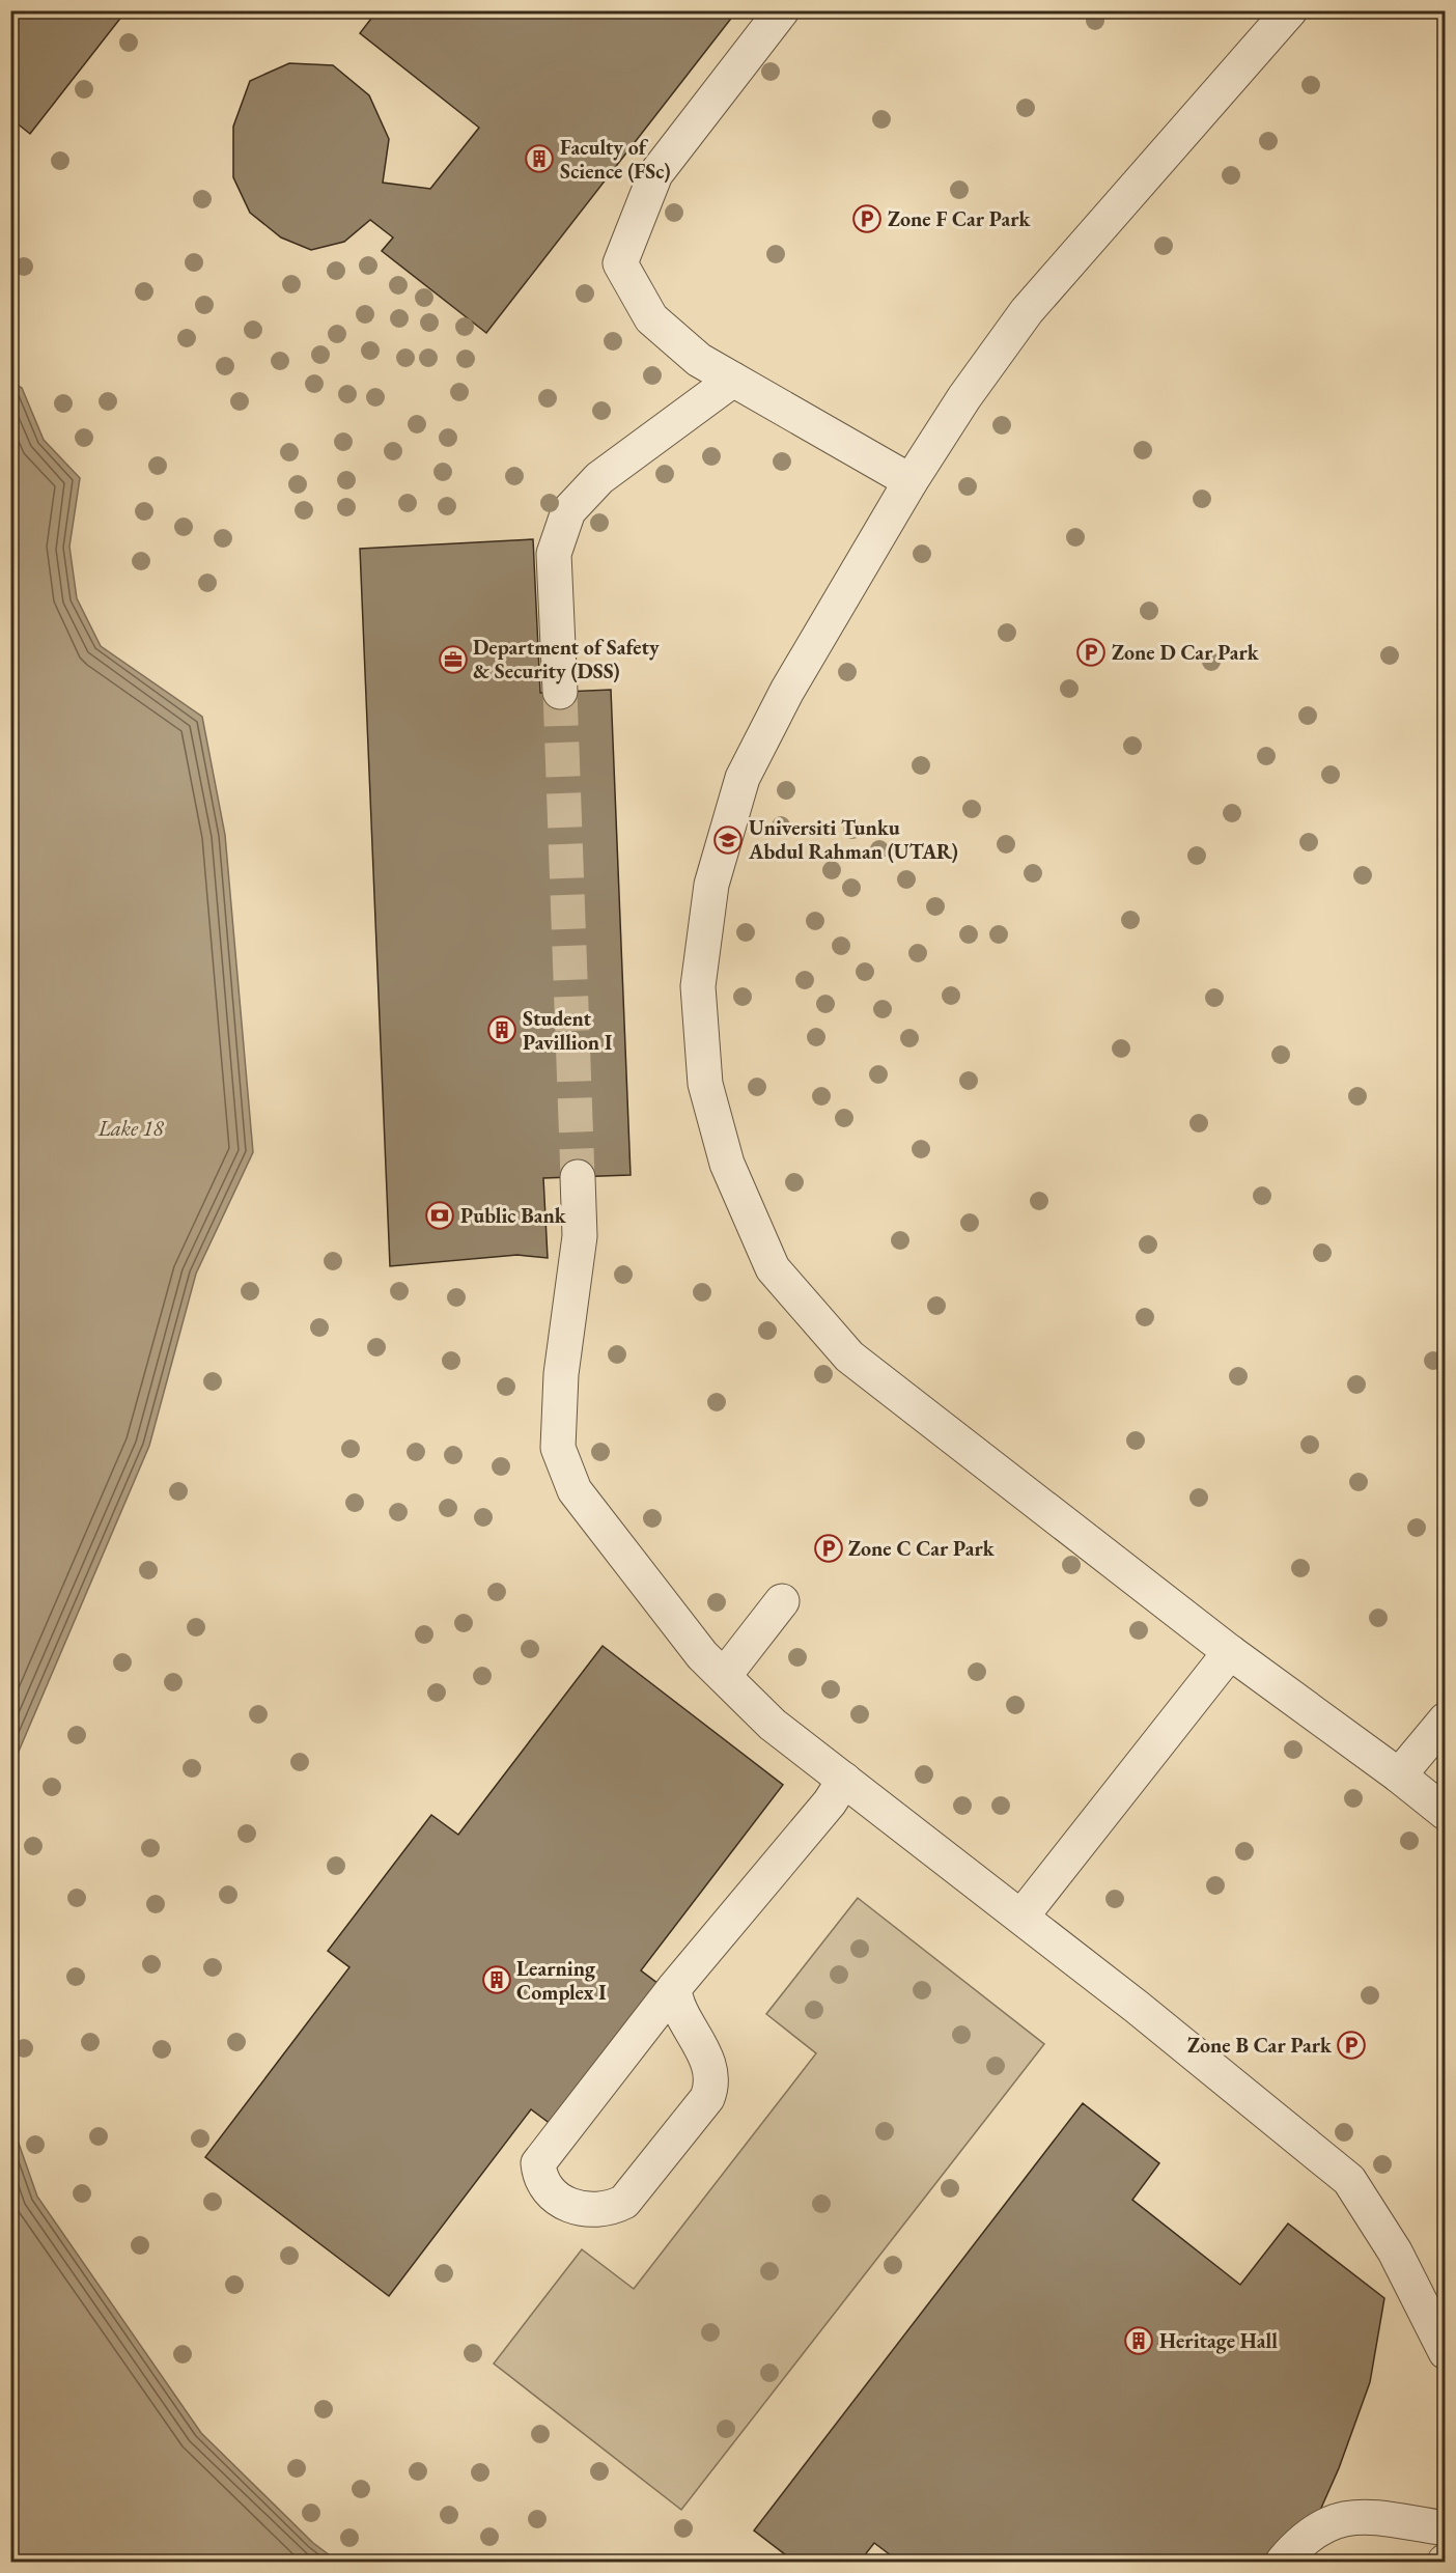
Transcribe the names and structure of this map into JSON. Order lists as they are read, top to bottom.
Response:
{
  "water": ["Lake 18"],
  "places": {
    "building": [
      "Faculty of Science (FSc)",
      "Student Pavillion I",
      "Learning Complex I",
      "Heritage Hall"
    ],
    "parking": [
      "Zone F Car Park",
      "Zone D Car Park",
      "Zone C Car Park",
      "Zone B Car Park"
    ],
    "office": ["Department of Safety & Security (DSS)"],
    "school or university": ["Universiti Tunku Abdul Rahman (UTAR)"],
    "bank": ["Public Bank"]
  }
}
